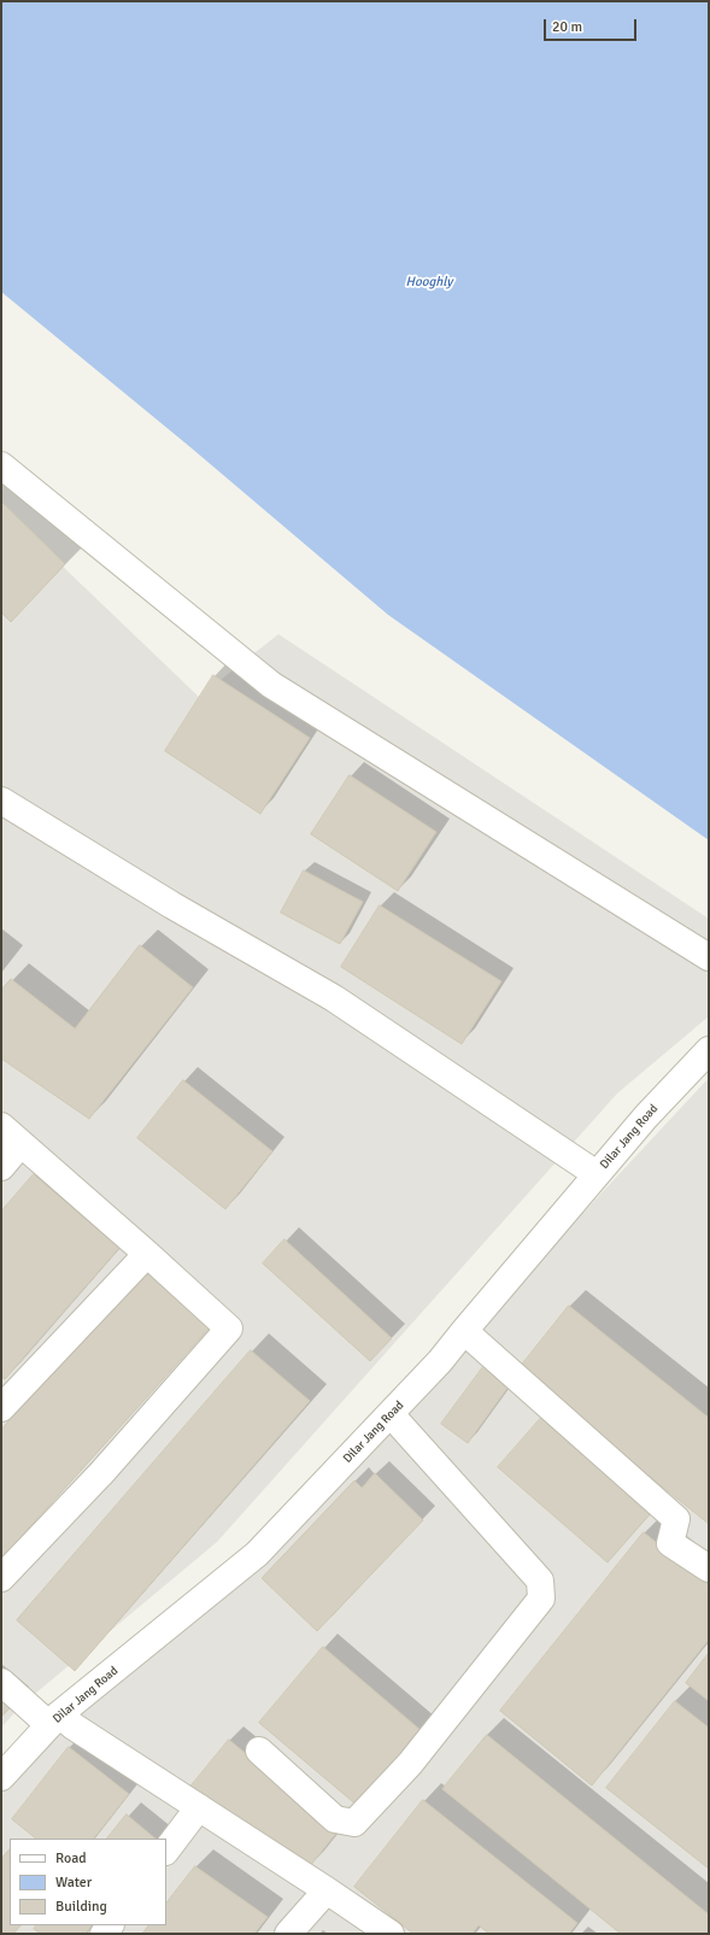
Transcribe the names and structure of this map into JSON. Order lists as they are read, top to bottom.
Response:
{
  "streets": {
    "street": ["Dilar Jang Road"]
  },
  "water": ["Hooghly"],
  "legend": ["Road", "Water", "Building"],
  "scale_bar": "20 m"
}
